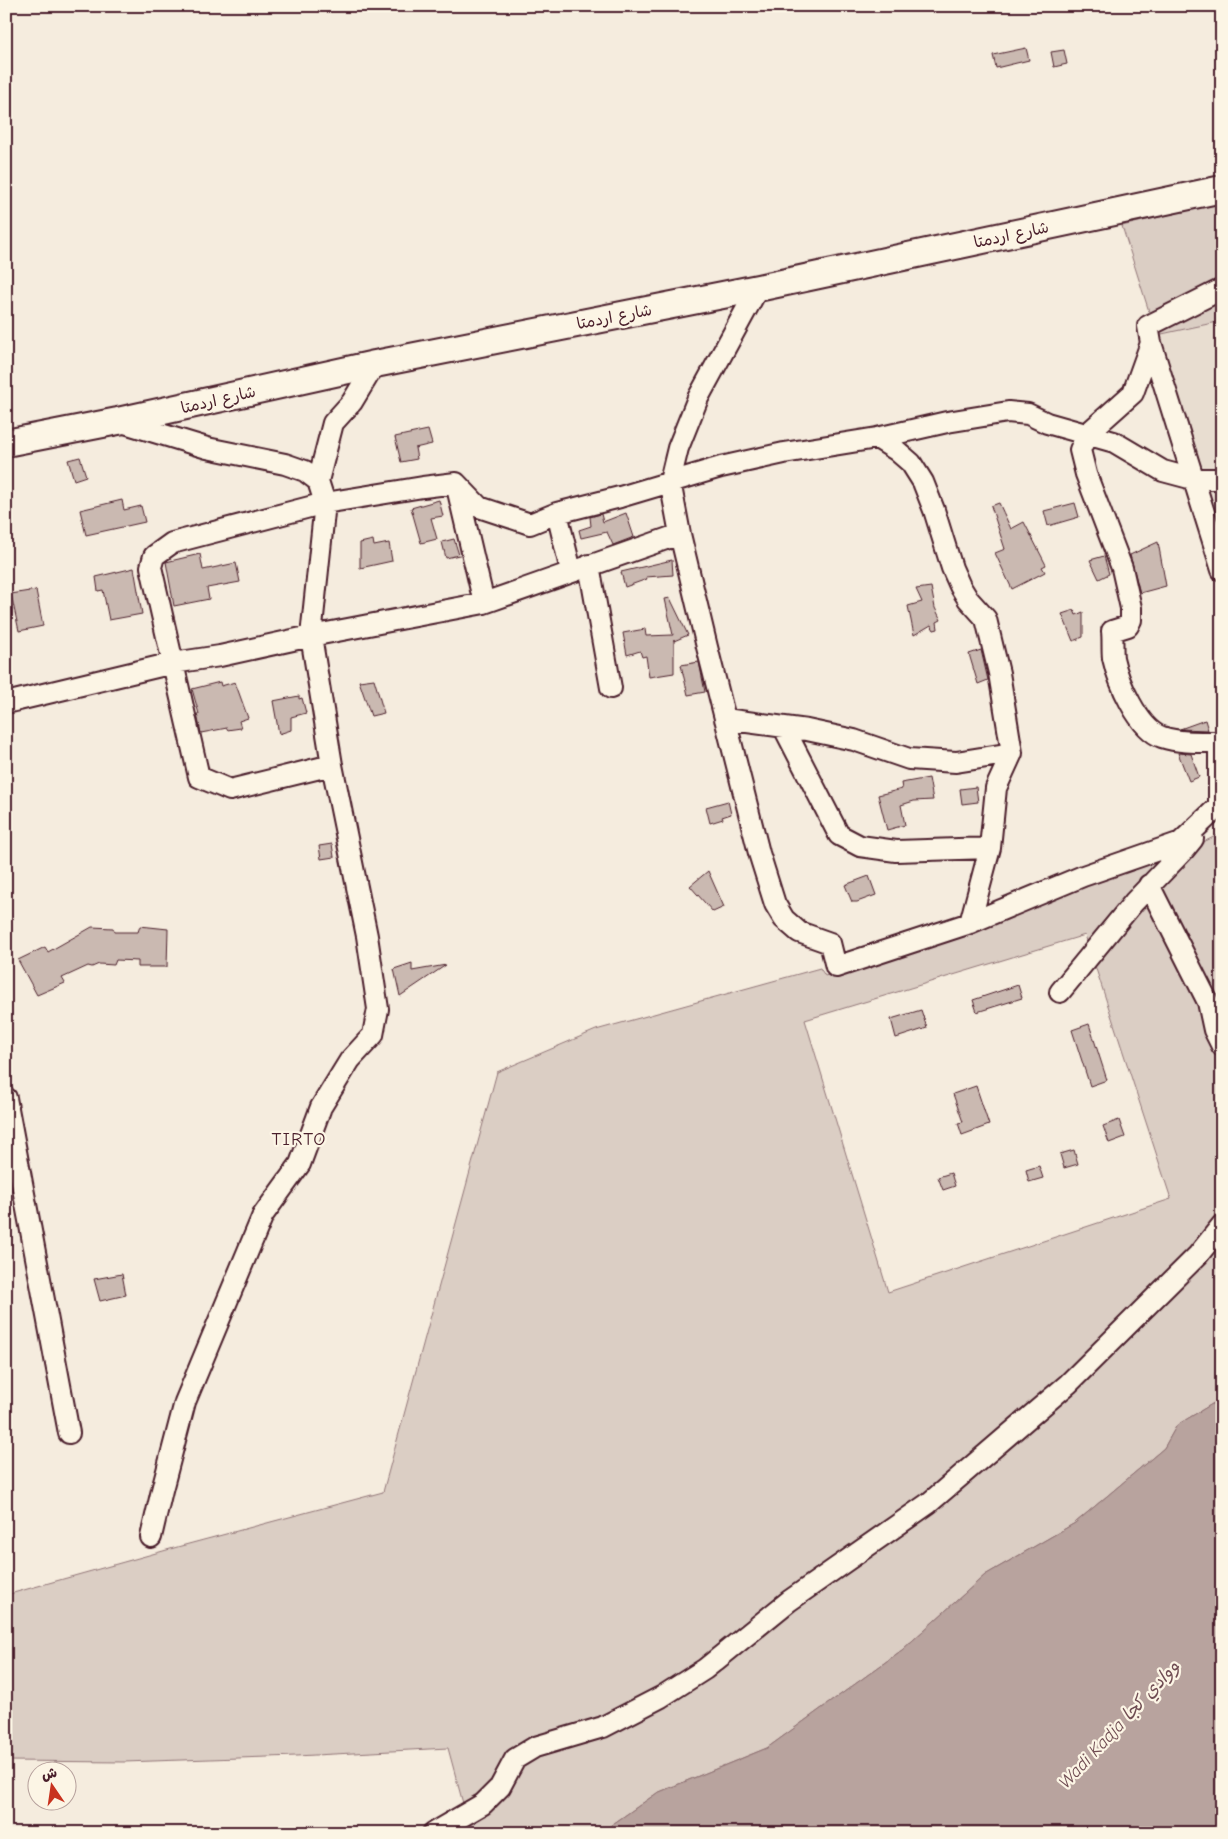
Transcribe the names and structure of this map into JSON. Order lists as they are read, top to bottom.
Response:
{
  "streets": {
    "main road": ["شارع اردمتا"]
  },
  "districts": ["TIRTO"],
  "water": ["Wadi Kadja ووادي كجا"],
  "north": "top"
}
